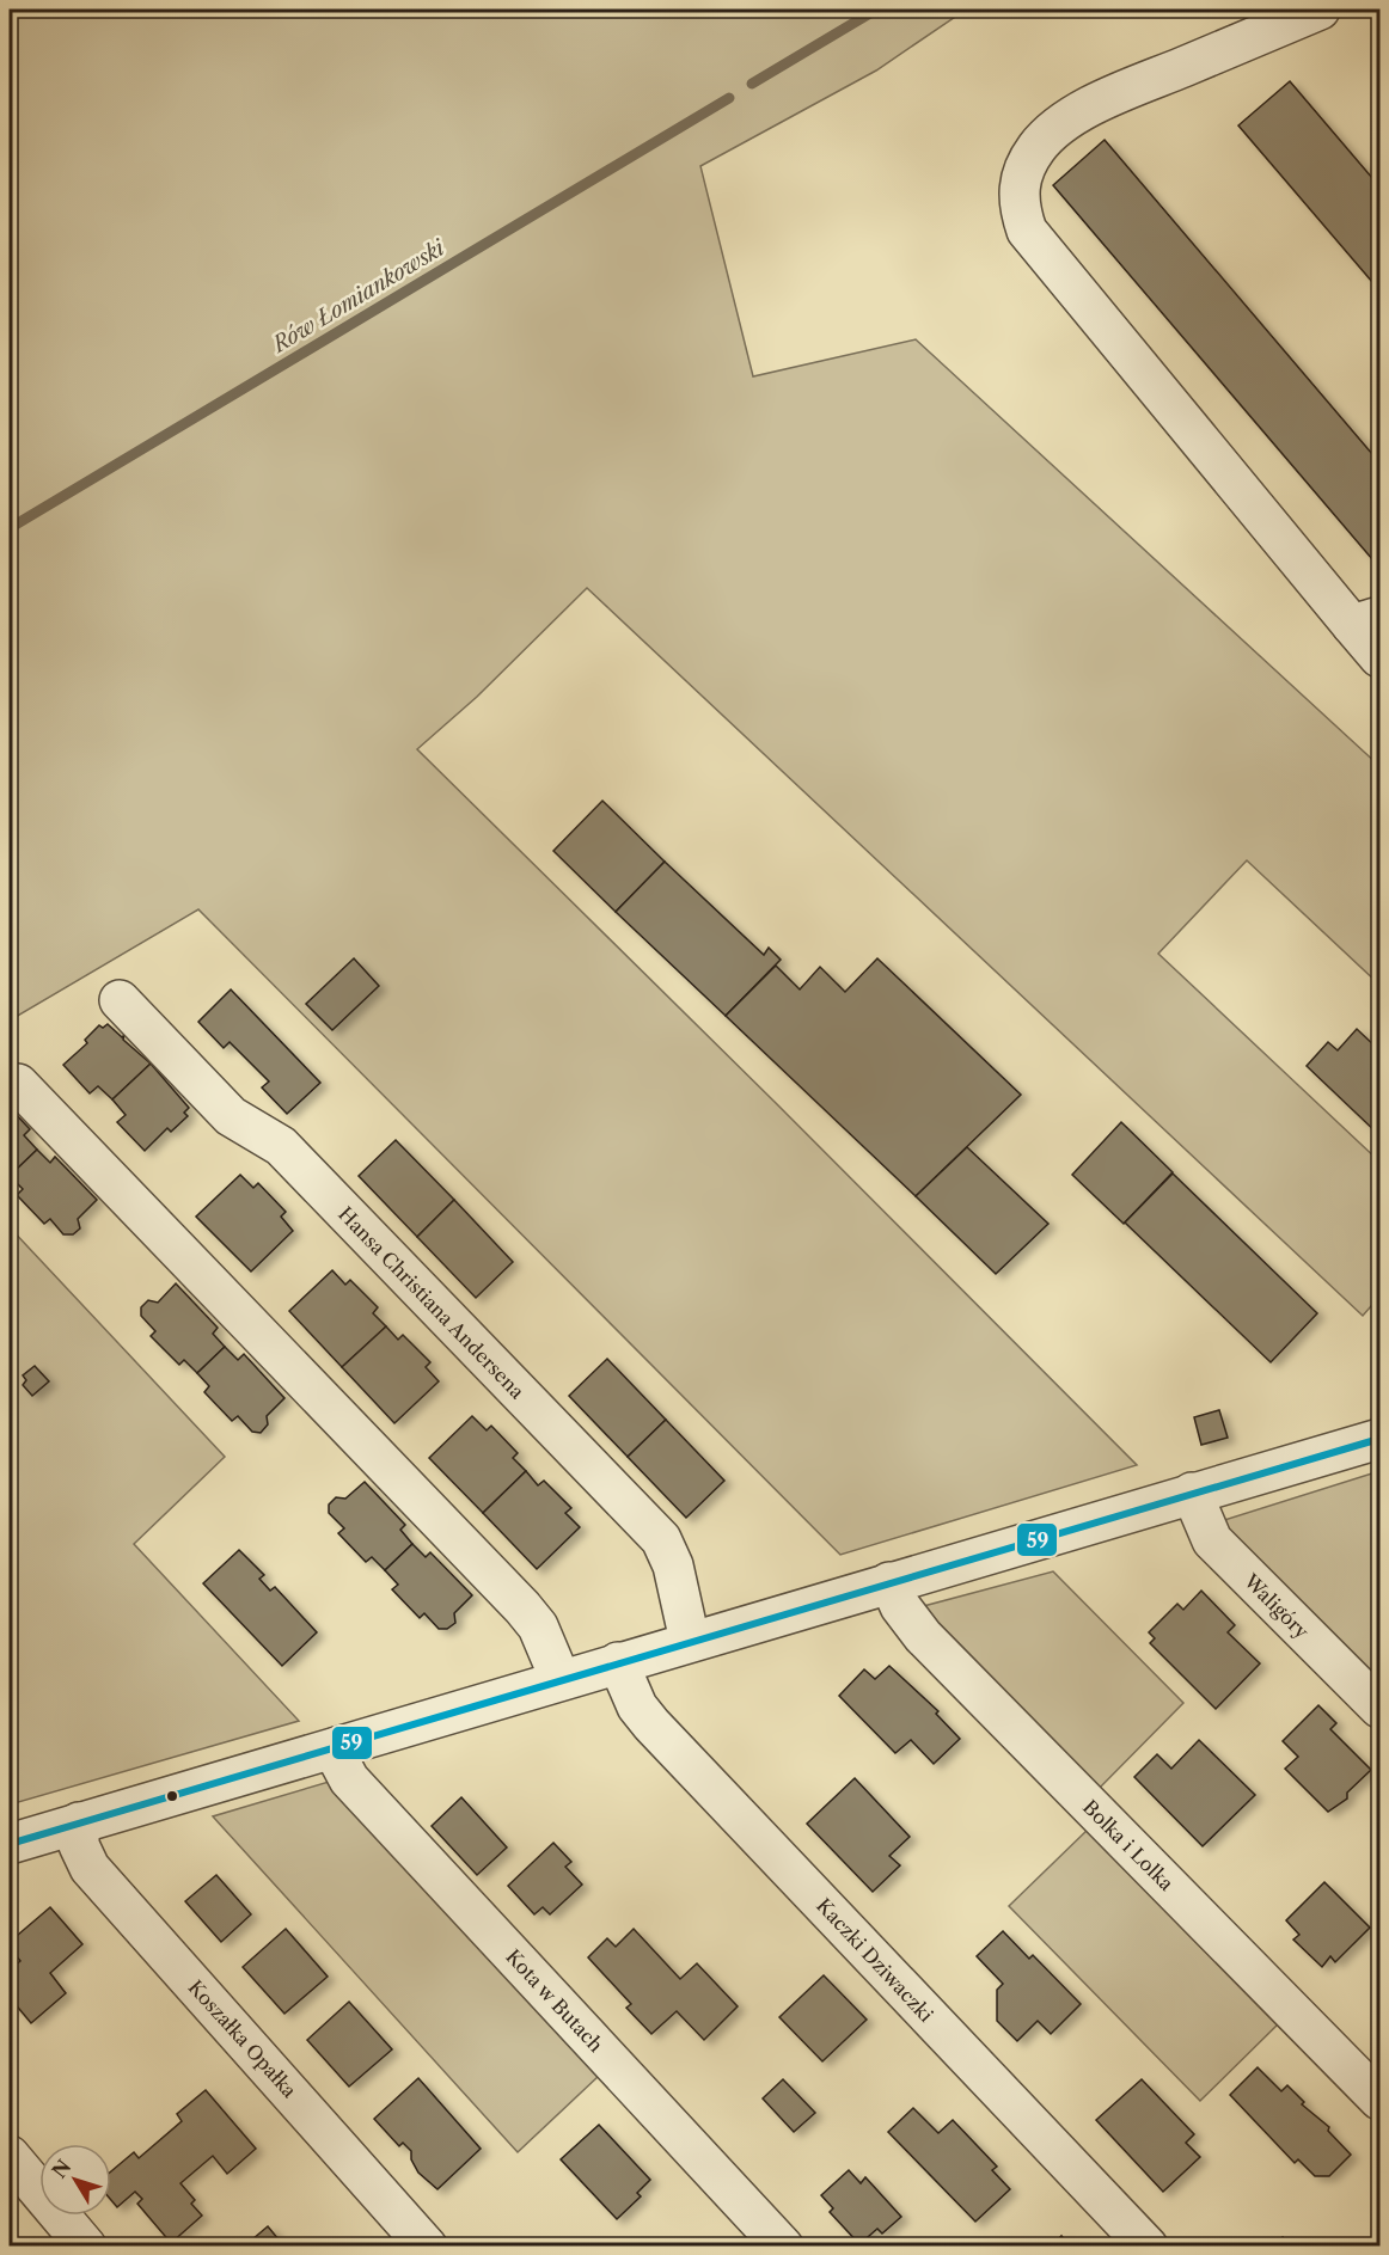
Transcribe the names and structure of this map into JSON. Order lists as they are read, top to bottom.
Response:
{
  "streets": {
    "street": [
      "Hansa Christiana Andersena",
      "Waligóry",
      "Bolka i Lolka",
      "Kaczki Dziwaczki",
      "Kota w Butach",
      "Koszałka Opałka"
    ]
  },
  "water": ["Rów Łomiankowski"],
  "lines": ["transit line 59"],
  "north": "top left"
}
